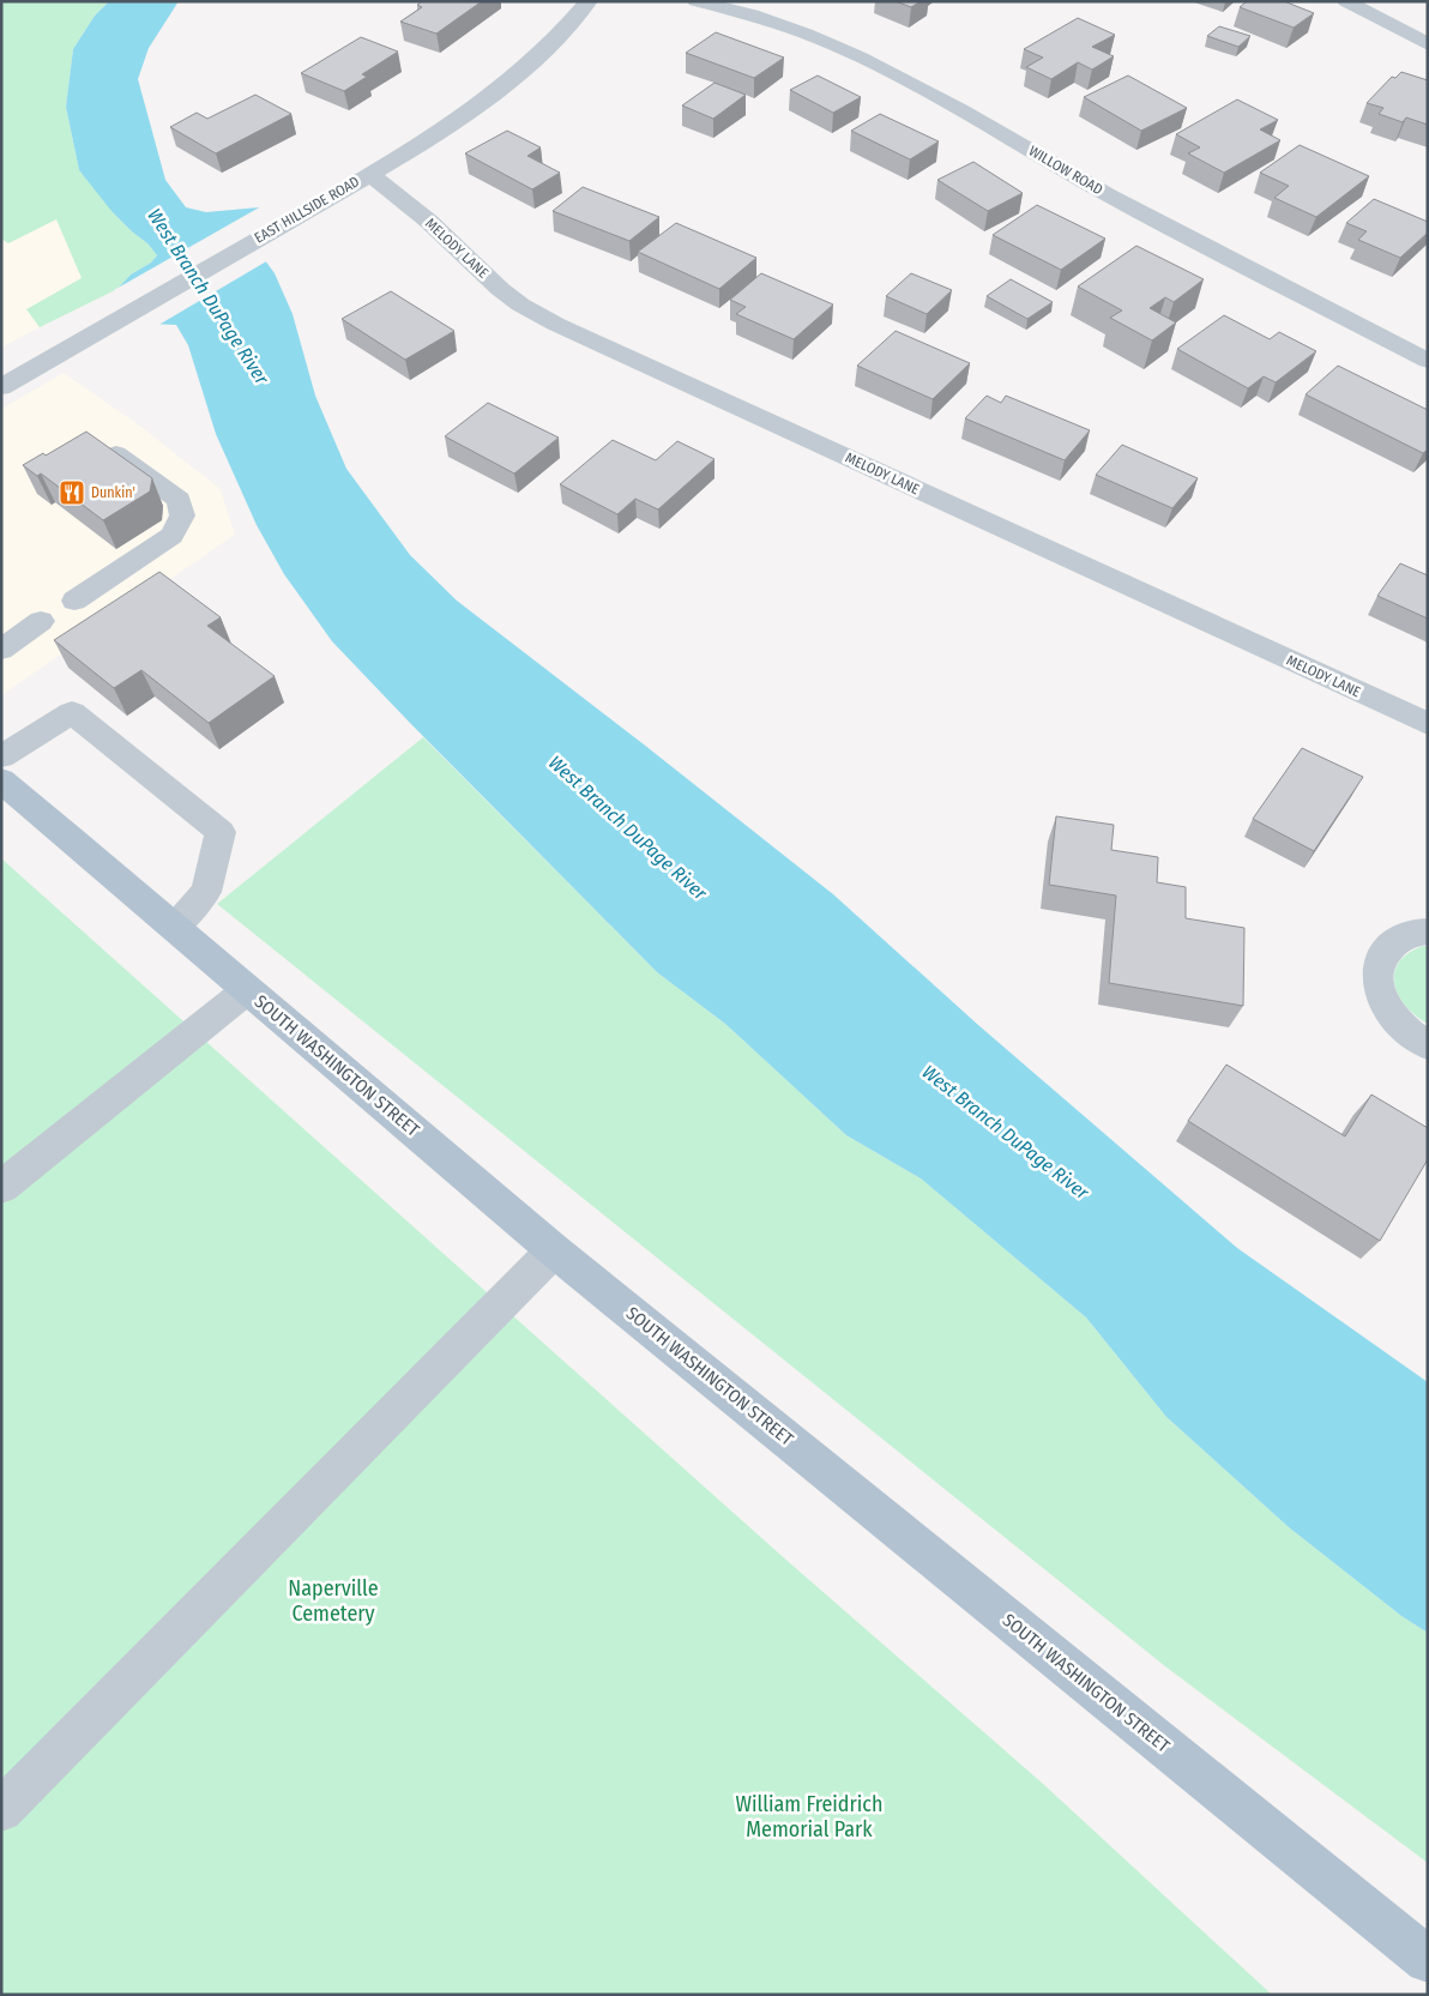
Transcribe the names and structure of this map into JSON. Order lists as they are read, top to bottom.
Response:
{
  "streets": {
    "main road": ["SOUTH WASHINGTON STREET"],
    "street": ["WILLOW ROAD", "EAST HILLSIDE ROAD", "MELODY LANE"]
  },
  "crossings": [
    ["EAST HILLSIDE ROAD", "MELODY LANE"]
  ],
  "water": ["West Branch DuPage River"],
  "parks": ["Naperville Cemetery", "William Freidrich Memorial Park"],
  "places": {
    "restaurant": ["Dunkin'"]
  }
}
